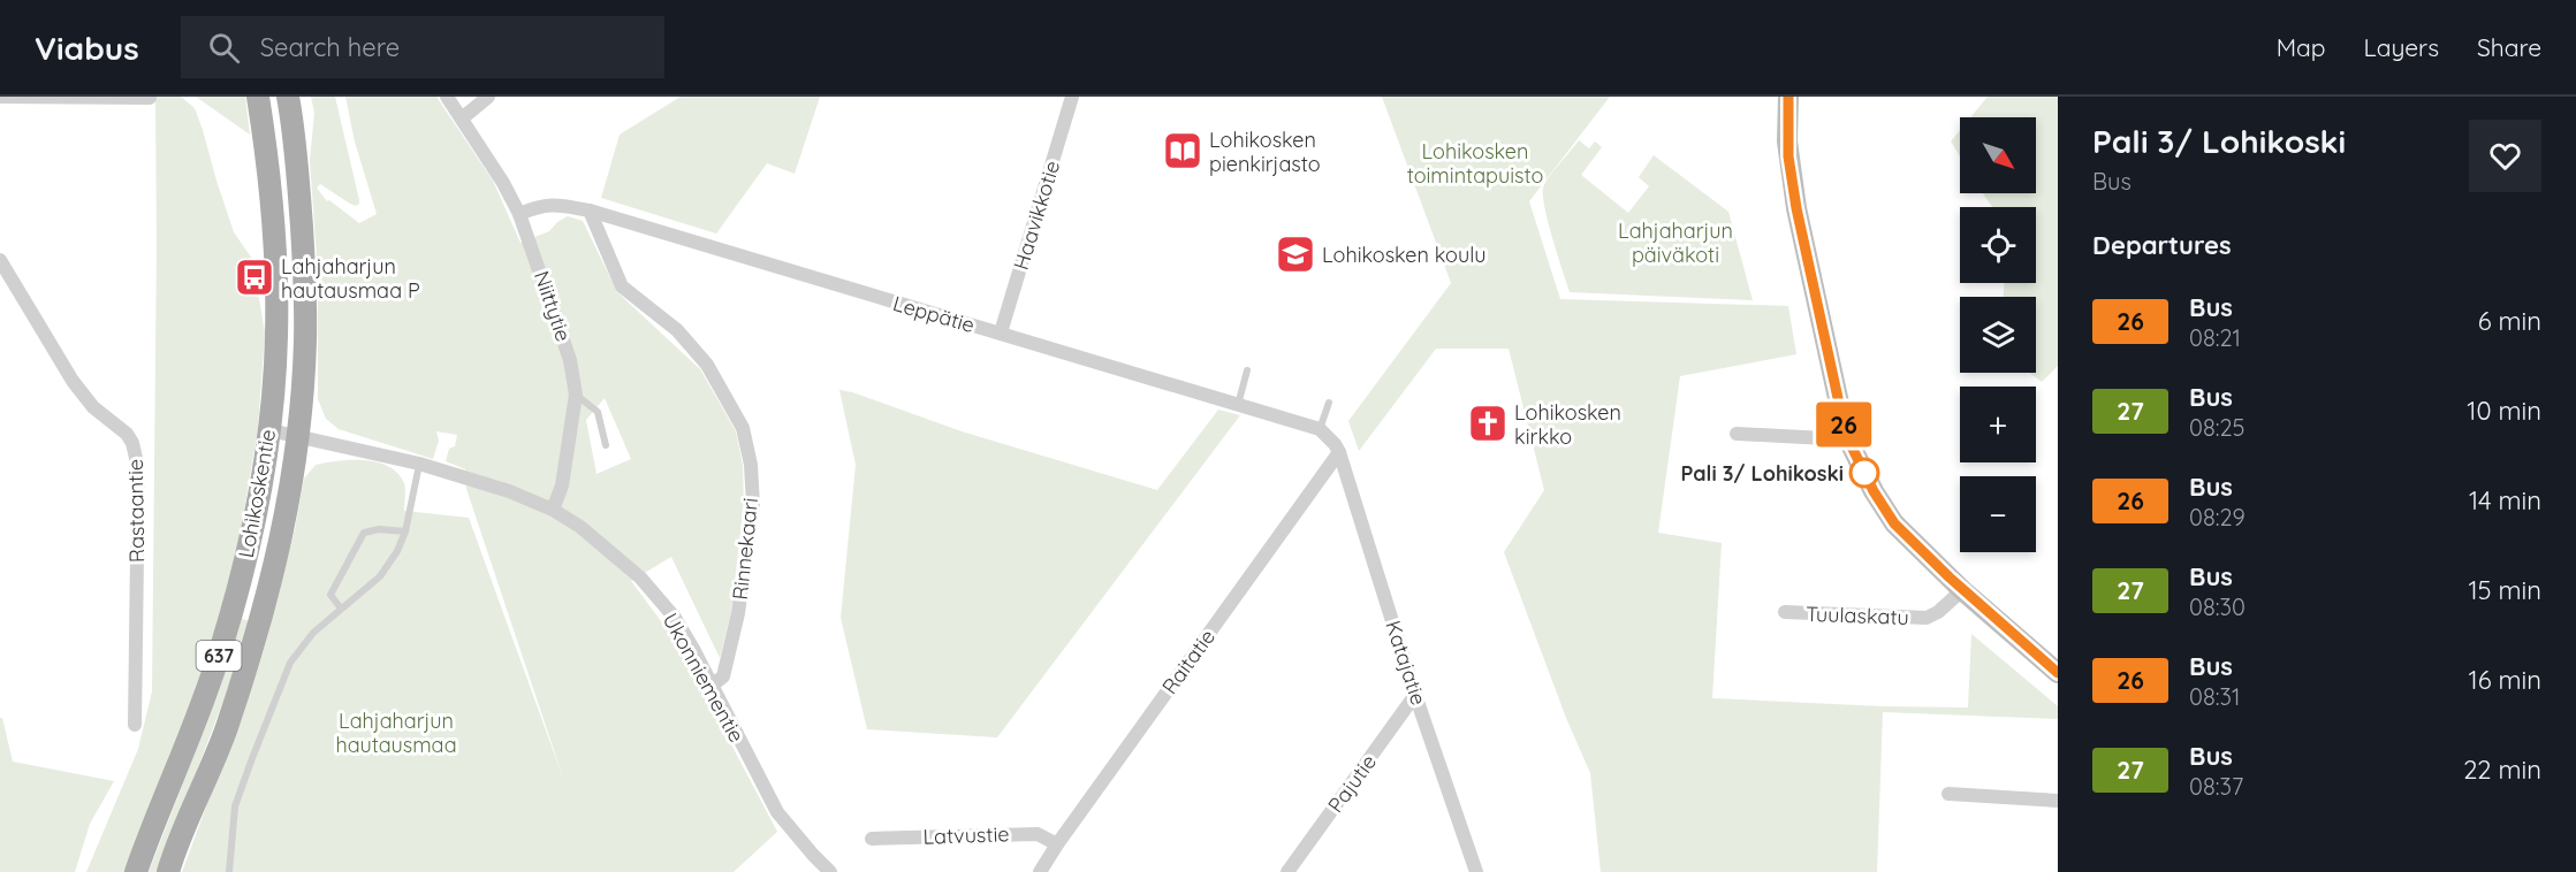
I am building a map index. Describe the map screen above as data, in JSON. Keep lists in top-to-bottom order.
{
  "streets": {
    "main road": ["Lohikoskentie", "637"],
    "street": [
      "Haavikkotie",
      "Niittytie",
      "Leppätie",
      "Rastaantie",
      "Rinnekaari",
      "Tuulaskatu",
      "Raitatie",
      "Katajatie",
      "Ukonniementie",
      "Pajutie",
      "Latvustie"
    ]
  },
  "crossings": [
    ["Haavikkotie", "Leppätie"],
    ["Niittytie", "Leppätie"],
    ["Niittytie", "Ukonniementie"],
    ["Leppätie", "Rinnekaari"],
    ["Lohikoskentie", "Ukonniementie"],
    ["Rinnekaari", "Ukonniementie"],
    ["Raitatie", "Katajatie"],
    ["Raitatie", "Latvustie"],
    ["Katajatie", "Pajutie"]
  ],
  "parks": ["Lohikosken toimintapuisto", "Lahjaharjun päiväkoti", "Lahjaharjun hautausmaa"],
  "places": {
    "library": ["Lohikosken pienkirjasto"],
    "school or university": ["Lohikosken koulu"],
    "bus stop": ["Lahjaharjun hautausmaa P"],
    "church": ["Lohikosken kirkko"],
    "other": ["Pali 3/ Lohikoski"]
  },
  "lines": ["bus line 26"],
  "north": "bottom right",
  "page": {
    "header": "Viabus",
    "search": "Search here",
    "nav": ["Map", "Layers", "Share"],
    "on_map": "26",
    "heading": [
      ["Pali 3/ Lohikoski", "Bus"],
      "Departures"
    ],
    "map_buttons": ["+", "−"],
    "list": [
      {
        "mark": "26",
        "name": "Bus",
        "note": "08:21",
        "value": "6 min"
      },
      {
        "mark": "27",
        "name": "Bus",
        "note": "08:25",
        "value": "10 min"
      },
      {
        "mark": "26",
        "name": "Bus",
        "note": "08:29",
        "value": "14 min"
      },
      {
        "mark": "27",
        "name": "Bus",
        "note": "08:30",
        "value": "15 min"
      },
      {
        "mark": "26",
        "name": "Bus",
        "note": "08:31",
        "value": "16 min"
      },
      {
        "mark": "27",
        "name": "Bus",
        "note": "08:37",
        "value": "22 min"
      }
    ]
  }
}
